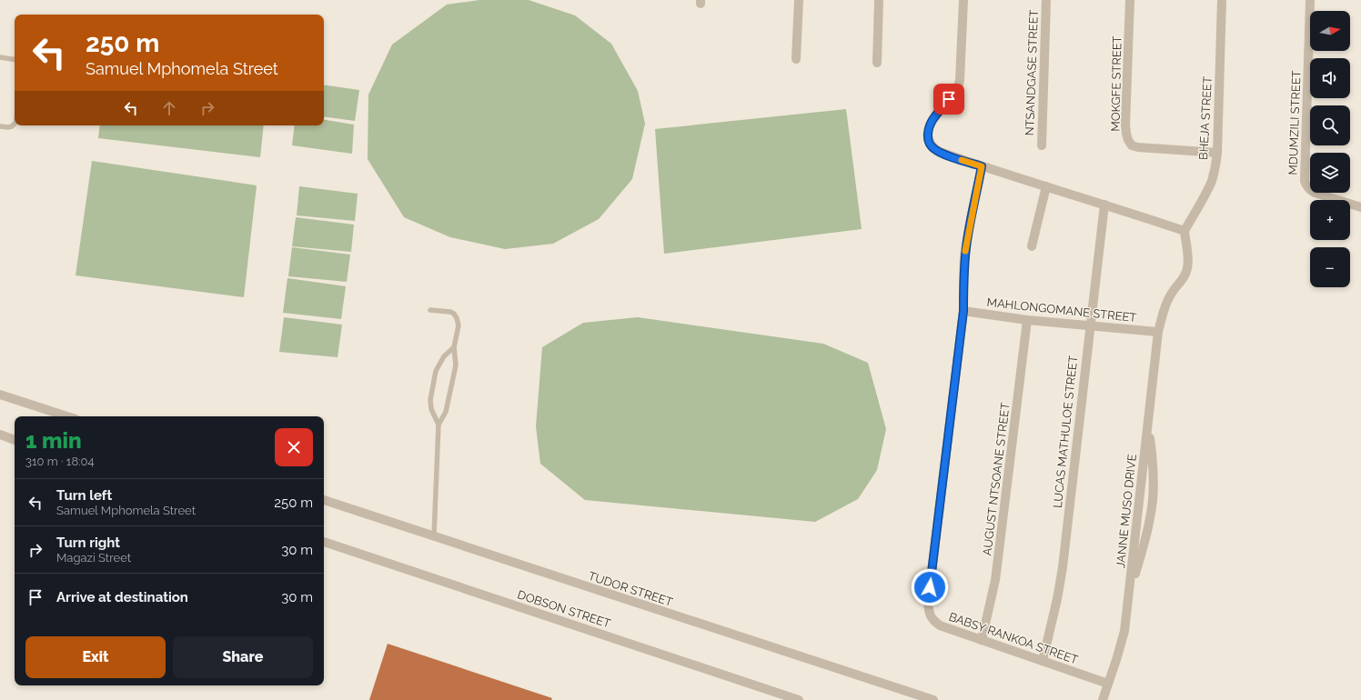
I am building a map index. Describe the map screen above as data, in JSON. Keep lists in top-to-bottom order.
{
  "streets": {
    "street": [
      "NTSANDGASE STREET",
      "MOKGFE STREET",
      "BHEJA STREET",
      "MDUMZILI STREET",
      "MAHLONGOMANE STREET",
      "LUCAS MATHULOE STREET",
      "AUGUST NTSOANE STREET",
      "JANNE MUSO DRIVE",
      "TUDOR STREET",
      "DOBSON STREET",
      "BABSY RANKOA STREET"
    ]
  },
  "crossings": [
    ["MOKGFE STREET", "BHEJA STREET"],
    ["BHEJA STREET", "JANNE MUSO DRIVE"],
    ["MAHLONGOMANE STREET", "LUCAS MATHULOE STREET"],
    ["MAHLONGOMANE STREET", "AUGUST NTSOANE STREET"],
    ["MAHLONGOMANE STREET", "JANNE MUSO DRIVE"],
    ["MAHLONGOMANE STREET", "BABSY RANKOA STREET"],
    ["LUCAS MATHULOE STREET", "BABSY RANKOA STREET"],
    ["AUGUST NTSOANE STREET", "BABSY RANKOA STREET"],
    ["JANNE MUSO DRIVE", "BABSY RANKOA STREET"]
  ],
  "north": "right",
  "page": {
    "map_buttons": ["+", "−"],
    "turn": ["250 m", "Samuel Mphomela Street"],
    "heading": ["1 min", "310 m · 18:04"],
    "list": [
      {
        "name": "Turn left",
        "note": "Samuel Mphomela Street",
        "value": "250 m"
      },
      {
        "name": "Turn right",
        "note": "Magazi Street",
        "value": "30 m"
      },
      {
        "name": "Arrive at destination",
        "value": "30 m"
      }
    ],
    "buttons": ["Exit", "Share"]
  }
}
